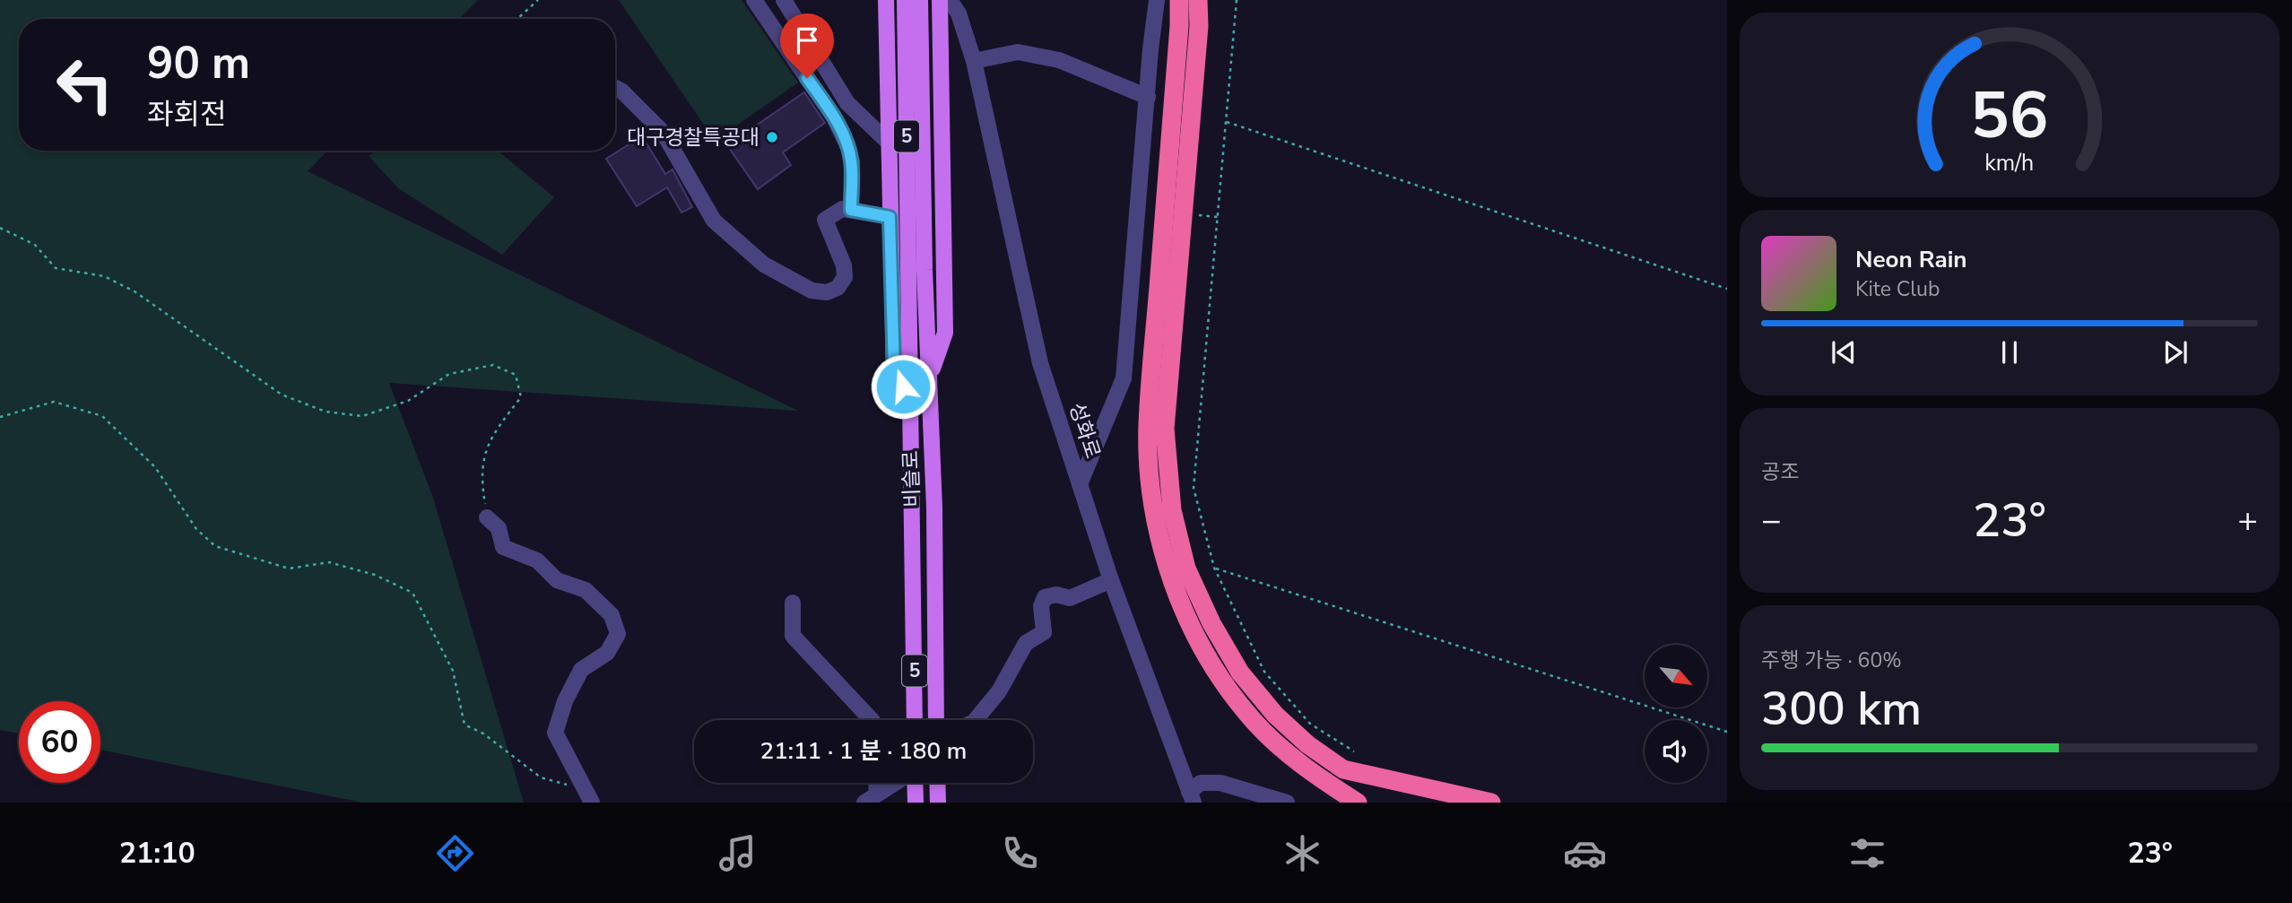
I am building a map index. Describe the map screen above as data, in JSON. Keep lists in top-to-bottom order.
{
  "streets": {
    "main road": ["5", "비슬로"],
    "street": ["성화로"]
  },
  "places": ["대구경찰특공대"],
  "north": "bottom right",
  "page": {
    "turn": ["90 m", "좌회전"],
    "song": ["Neon Rain", "Kite Club"],
    "tile": [
      "공조",
      ["주행 가능 · 60%", "300 km"]
    ],
    "heat": ["−", "23°", "+"],
    "limit": "60",
    "trip": "21:11 · 1 분 · 180 m",
    "tabs": ["21:10", "23°"],
    "gauge": ["56", "km/h"]
  }
}
